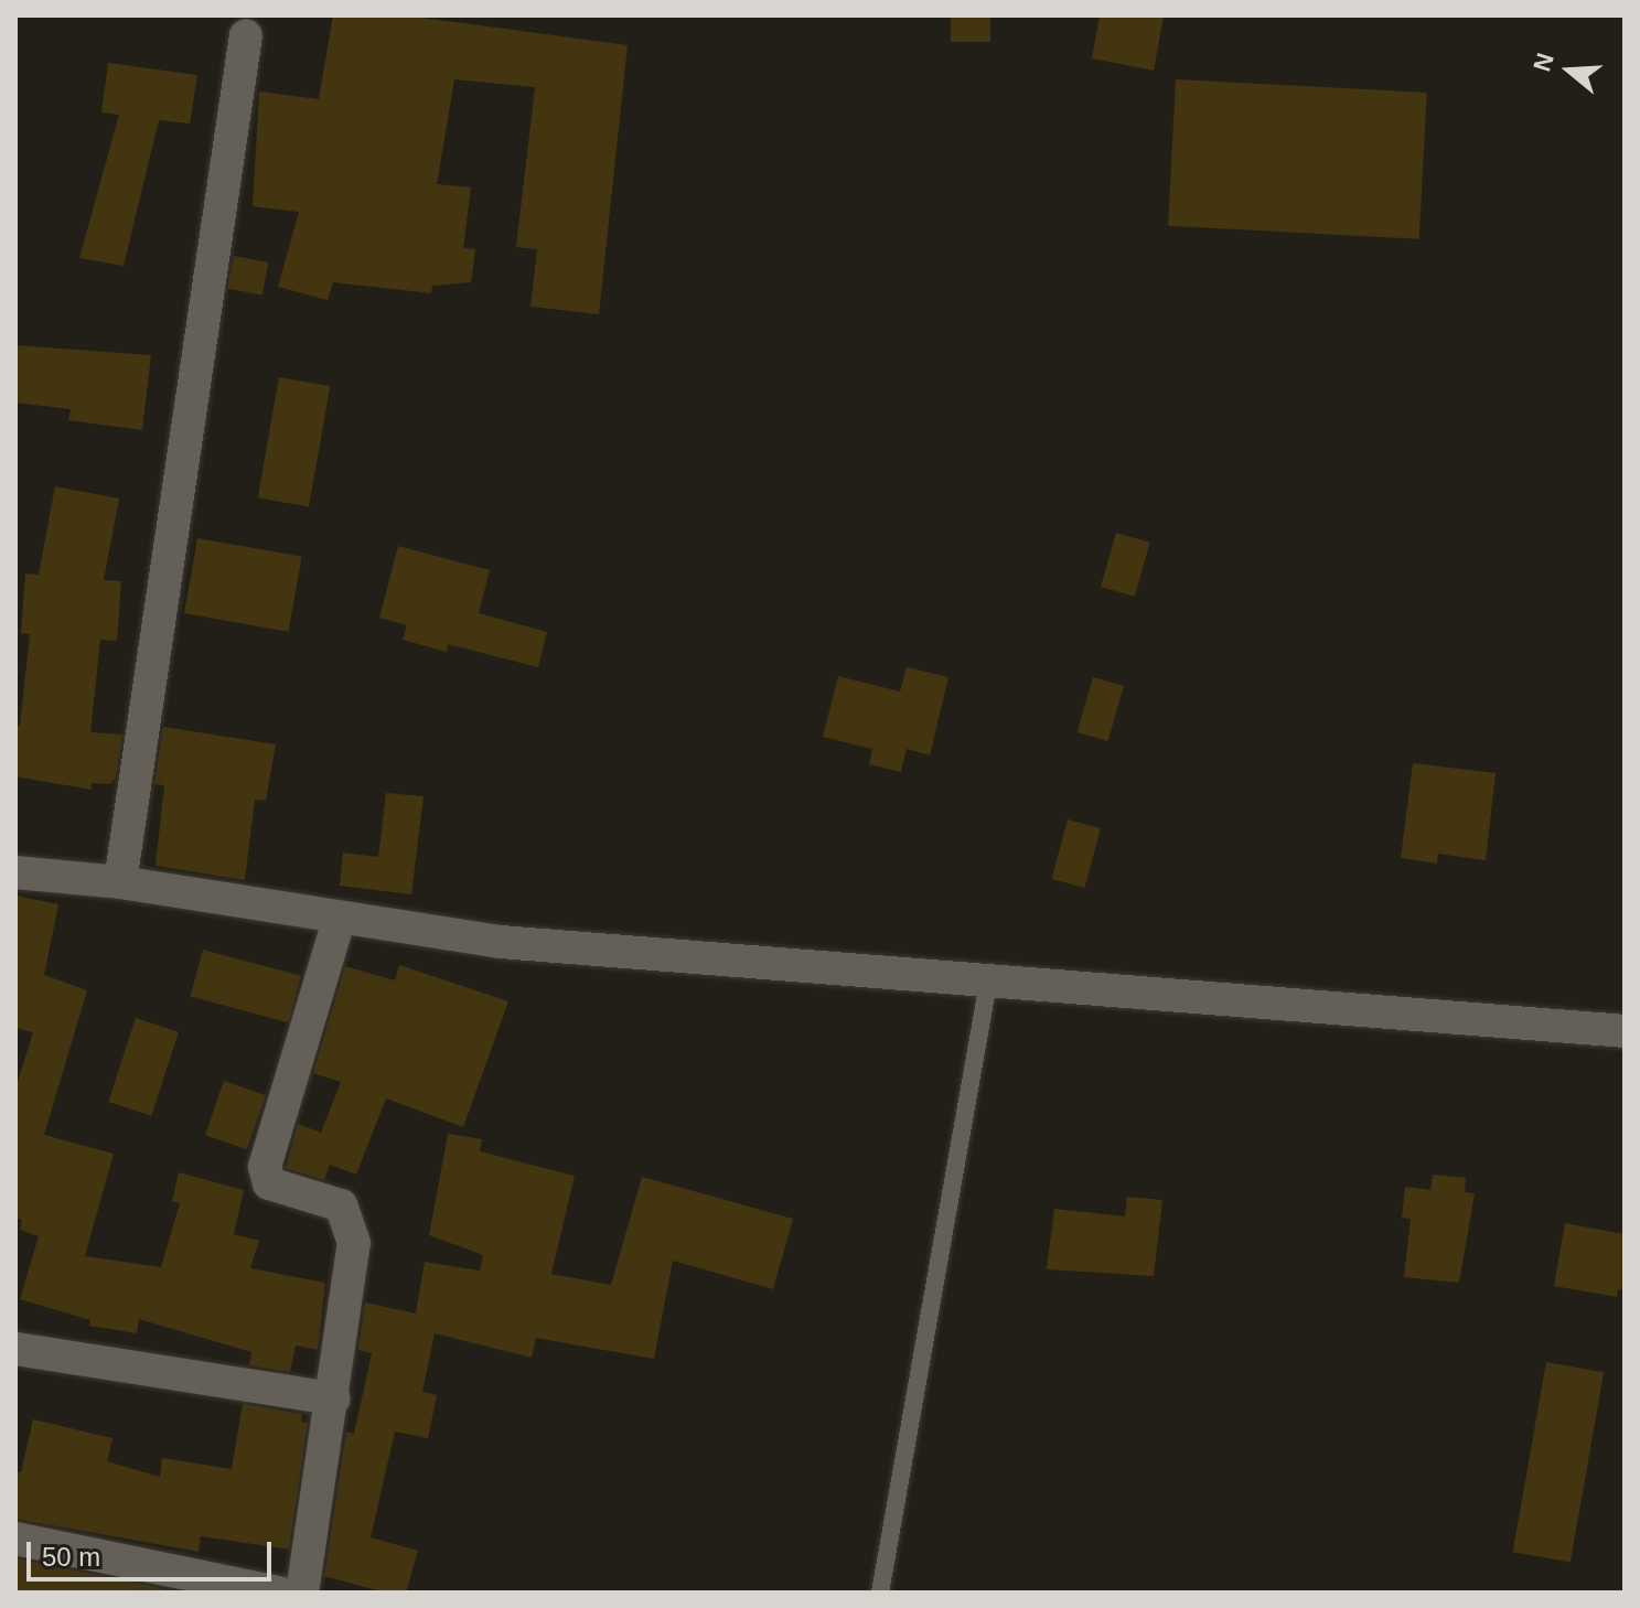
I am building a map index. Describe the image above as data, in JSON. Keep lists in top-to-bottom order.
{
  "scale_bar": "50 m",
  "north": "left"
}
